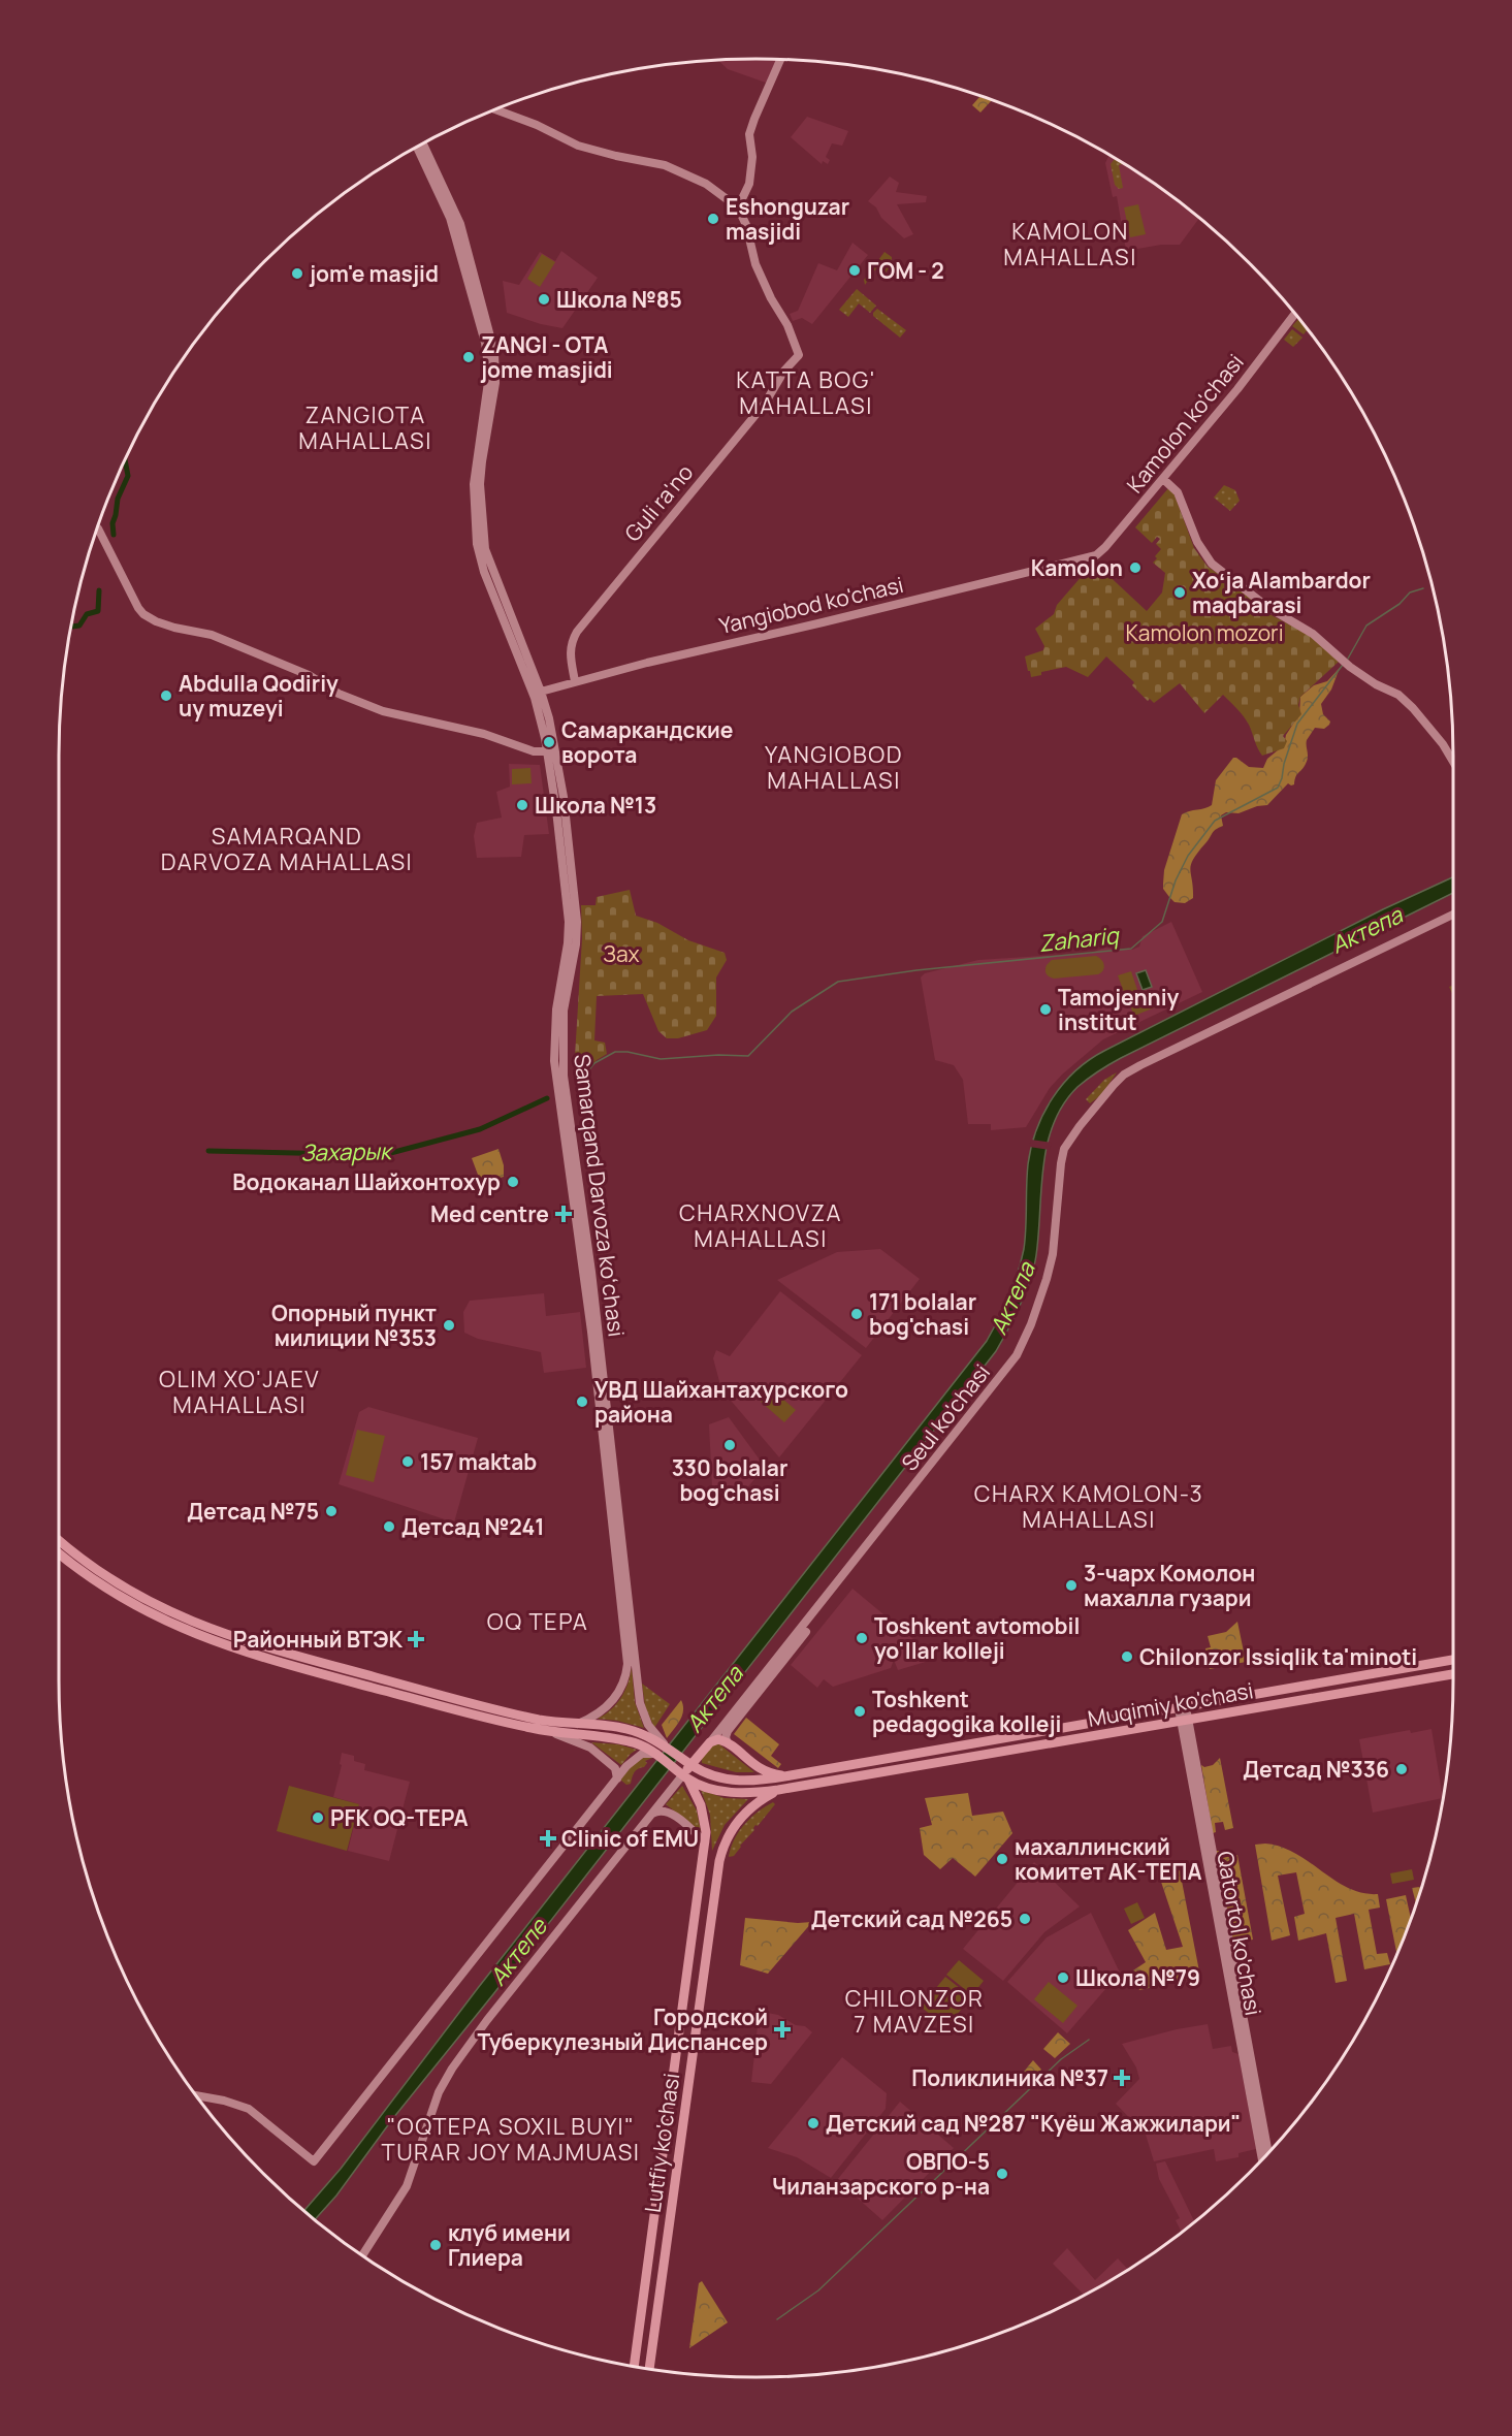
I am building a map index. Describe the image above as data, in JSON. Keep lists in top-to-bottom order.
{
  "streets": {
    "main road": [
      "Kamolon ko'chasi",
      "Guli ra'no",
      "Yangiobod ko'chasi",
      "Samarqand Darvoza koʻchasi",
      "Seul ko'chasi",
      "Muqimiy ko'chasi",
      "Qatortol ko'chasi",
      "Lutfiy ko'chasi"
    ]
  },
  "crossings": [
    ["Kamolon ko'chasi", "Yangiobod ko'chasi"],
    ["Guli ra'no", "Yangiobod ko'chasi"],
    ["Yangiobod ko'chasi", "Samarqand Darvoza koʻchasi"],
    ["Samarqand Darvoza koʻchasi", "Muqimiy ko'chasi"],
    ["Seul ko'chasi", "Muqimiy ko'chasi"],
    ["Seul ko'chasi", "Lutfiy ko'chasi"],
    ["Muqimiy ko'chasi", "Qatortol ko'chasi"],
    ["Muqimiy ko'chasi", "Lutfiy ko'chasi"]
  ],
  "districts": [
    "KAMOLON MAHALLASI",
    "KATTA BOG' MAHALLASI",
    "ZANGIOTA MAHALLASI",
    "YANGIOBOD MAHALLASI",
    "SAMARQAND DARVOZA MAHALLASI",
    "CHARXNOVZA MAHALLASI",
    "OLIM XO'JAEV MAHALLASI",
    "CHARX KAMOLON-3 MAHALLASI",
    "OQ TEPA",
    "CHILONZOR 7 MAVZESI",
    "\"OQTEPA SOXIL BUYI\" TURAR JOY MAJMUASI"
  ],
  "water": [
    "Актепа",
    "Zahariq",
    "Захарык",
    "Актепе"
  ],
  "parks": ["Kamolon mozori", "Зах"],
  "places": {
    "other": [
      "Eshonguzar masjidi",
      "ГОМ - 2",
      "jom'e masjid",
      "Школа №85",
      "ZANGI - OTA jome masjidi",
      "Kamolon",
      "Xoʻja Alambardor maqbarasi",
      "Abdulla Qodiriy uy muzeyi",
      "Самаркандские ворота",
      "Школа №13",
      "Tamojenniy institut",
      "Водоканал Шайхонтохур",
      "171 bolalar bog'chasi",
      "Опорный пункт милиции №353",
      "УВД Шайхантахурского района",
      "330 bolalar bog'chasi",
      "157 maktab",
      "Детсад №75",
      "Детсад №241",
      "3-чарх Комолон махалла гузари",
      "Toshkent avtomobil yo'llar kolleji",
      "Chilonzor Issiqlik ta'minoti",
      "Toshkent pedagogika kolleji",
      "Детсад №336",
      "PFK OQ-TEPA",
      "махаллинский комитет АК-ТЕПА",
      "Детский сад №265",
      "Школа №79",
      "Детский сад №287 \"Куёш Жажжилари\"",
      "ОВПО-5 Чиланзарского р-на",
      "клуб имени Глиера"
    ],
    "health": [
      "Med centre",
      "Районный ВТЭК",
      "Clinic of EMU",
      "Городской Туберкулезный Диспансер",
      "Поликлиника №37"
    ]
  }
}
